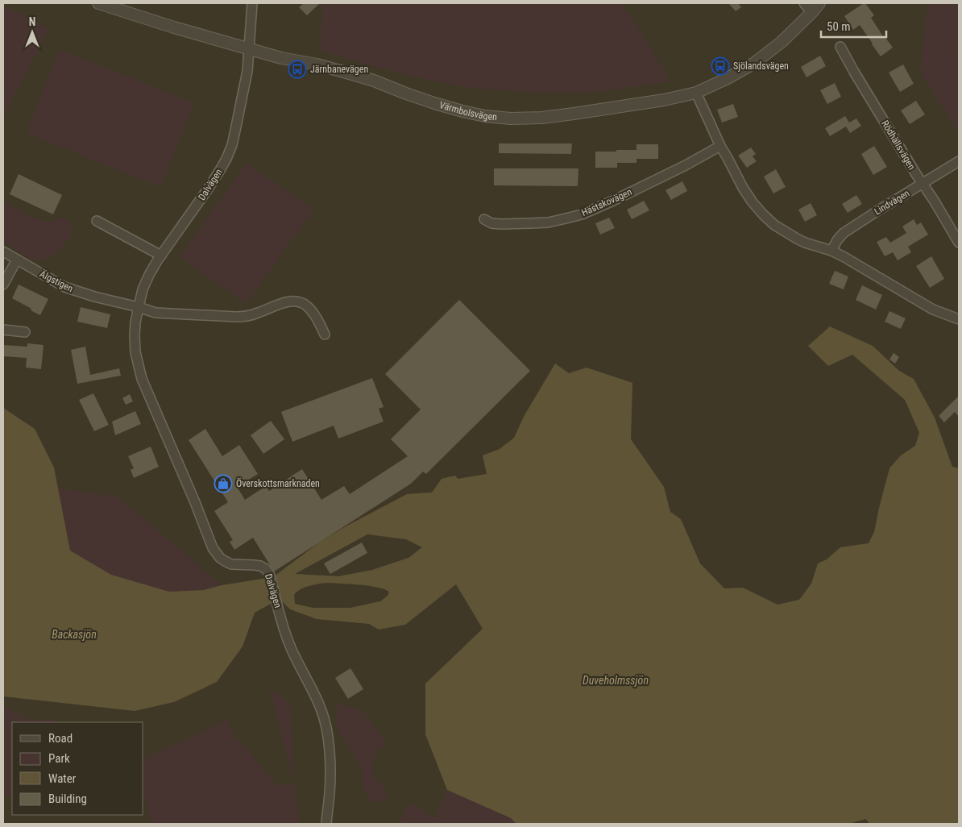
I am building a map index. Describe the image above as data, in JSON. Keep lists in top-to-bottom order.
{
  "streets": {
    "street": [
      "Värmbolsvägen",
      "Rödhällsvägen",
      "Dalvägen",
      "Hästskovägen",
      "Lindvägen",
      "Älgstigen"
    ]
  },
  "crossings": [
    ["Värmbolsvägen", "Dalvägen"],
    ["Rödhällsvägen", "Lindvägen"],
    ["Dalvägen", "Älgstigen"]
  ],
  "water": ["Backasjön", "Duveholmssjön"],
  "places": {
    "bus stop": ["Sjölandsvägen", "Järnbanevägen"],
    "shop": ["Överskottsmarknaden"]
  },
  "legend": [
    "Road",
    "Park",
    "Water",
    "Building"
  ],
  "scale_bar": "50 m",
  "north": "top"
}
